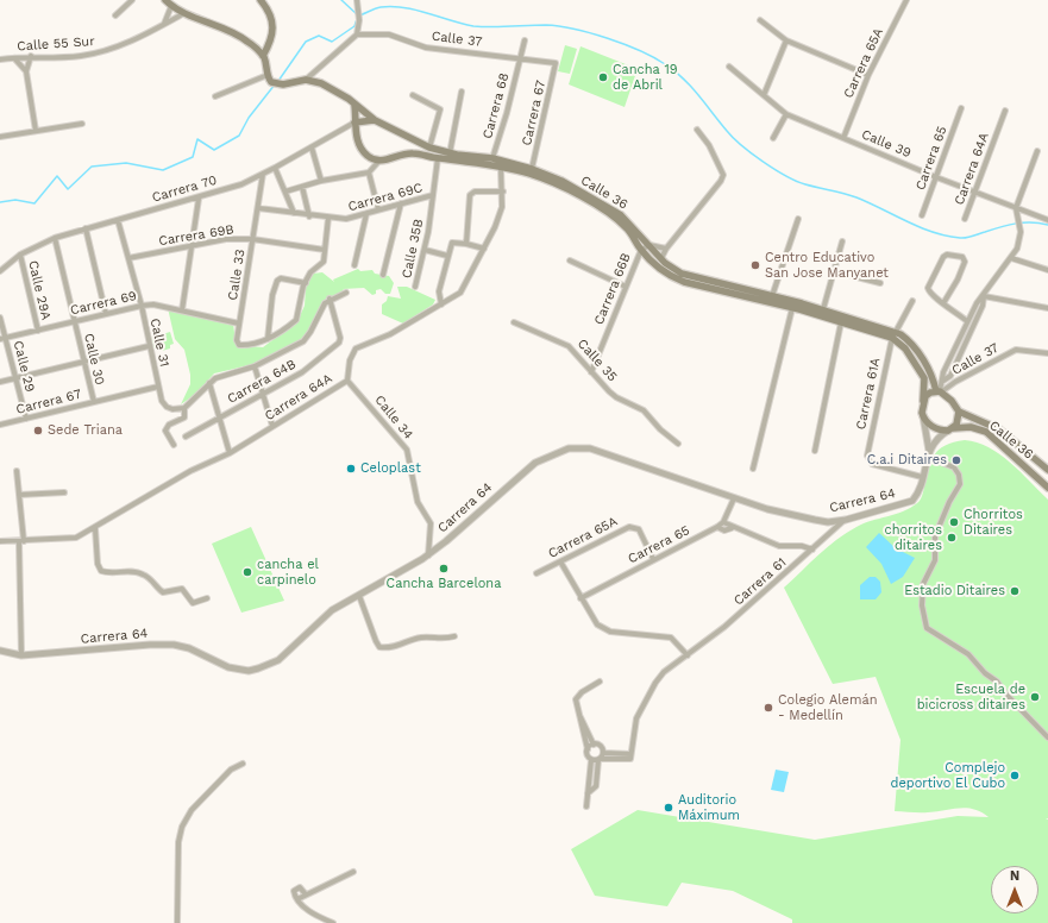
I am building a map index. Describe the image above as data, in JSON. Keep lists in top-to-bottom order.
{
  "streets": {
    "main road": ["Calle 36"],
    "street": [
      "Calle 37",
      "Calle 55 Sur",
      "Carrera 65A",
      "Carrera 68",
      "Carrera 67",
      "Calle 39",
      "Carrera 65",
      "Carrera 64A",
      "Carrera 70",
      "Carrera 69C",
      "Carrera 69B",
      "Calle 35B",
      "Calle 33",
      "Carrera 66B",
      "Calle 29A",
      "Carrera 69",
      "Calle 31",
      "Calle 30",
      "Calle 35",
      "Calle 29",
      "Carrera 64B",
      "Carrera 61A",
      "Calle 34",
      "Carrera 64",
      "Carrera 61"
    ]
  },
  "crossings": [
    ["Calle 37", "Carrera 68"],
    ["Calle 37", "Carrera 67"],
    ["Calle 37", "Calle 36"],
    ["Calle 37", "Carrera 64"],
    ["Carrera 65A", "Calle 39"],
    ["Carrera 65A", "Carrera 65"],
    ["Carrera 68", "Calle 36"],
    ["Carrera 67", "Calle 36"],
    ["Carrera 67", "Calle 31"],
    ["Carrera 67", "Calle 30"],
    ["Carrera 67", "Calle 29"],
    ["Calle 39", "Carrera 65"],
    ["Calle 39", "Carrera 64A"],
    ["Carrera 65", "Carrera 64"],
    ["Carrera 64A", "Calle 36"],
    ["Carrera 64A", "Calle 34"],
    ["Carrera 70", "Calle 33"],
    ["Carrera 70", "Calle 29A"],
    ["Carrera 70", "Calle 31"],
    ["Carrera 70", "Calle 30"],
    ["Calle 36", "Calle 35B"],
    ["Calle 36", "Carrera 66B"],
    ["Calle 36", "Carrera 61A"],
    ["Calle 36", "Carrera 64"],
    ["Carrera 69C", "Calle 35B"],
    ["Carrera 69C", "Calle 33"],
    ["Carrera 69B", "Calle 33"],
    ["Carrera 69B", "Calle 31"],
    ["Calle 33", "Carrera 69"],
    ["Carrera 66B", "Calle 35"],
    ["Calle 29A", "Carrera 69"],
    ["Carrera 69", "Calle 31"],
    ["Carrera 69", "Calle 30"],
    ["Carrera 69", "Calle 29"],
    ["Carrera 61A", "Carrera 64"],
    ["Calle 34", "Carrera 64"],
    ["Carrera 64", "Carrera 61"]
  ],
  "places": [
    "Cancha 19 de Abril",
    "Centro Educativo San Jose Manyanet",
    "Sede Triana",
    "C.a.i Ditaires",
    "Celoplast",
    "Chorritos Ditaires",
    "chorritos ditaires",
    "Cancha Barcelona",
    "cancha el carpinelo",
    "Estadio Ditaires",
    "Escuela de bicicross ditaires",
    "Colegio Alemán - Medellín",
    "Complejo deportivo El Cubo",
    "Auditorio Máximum"
  ],
  "north": "top"
}
